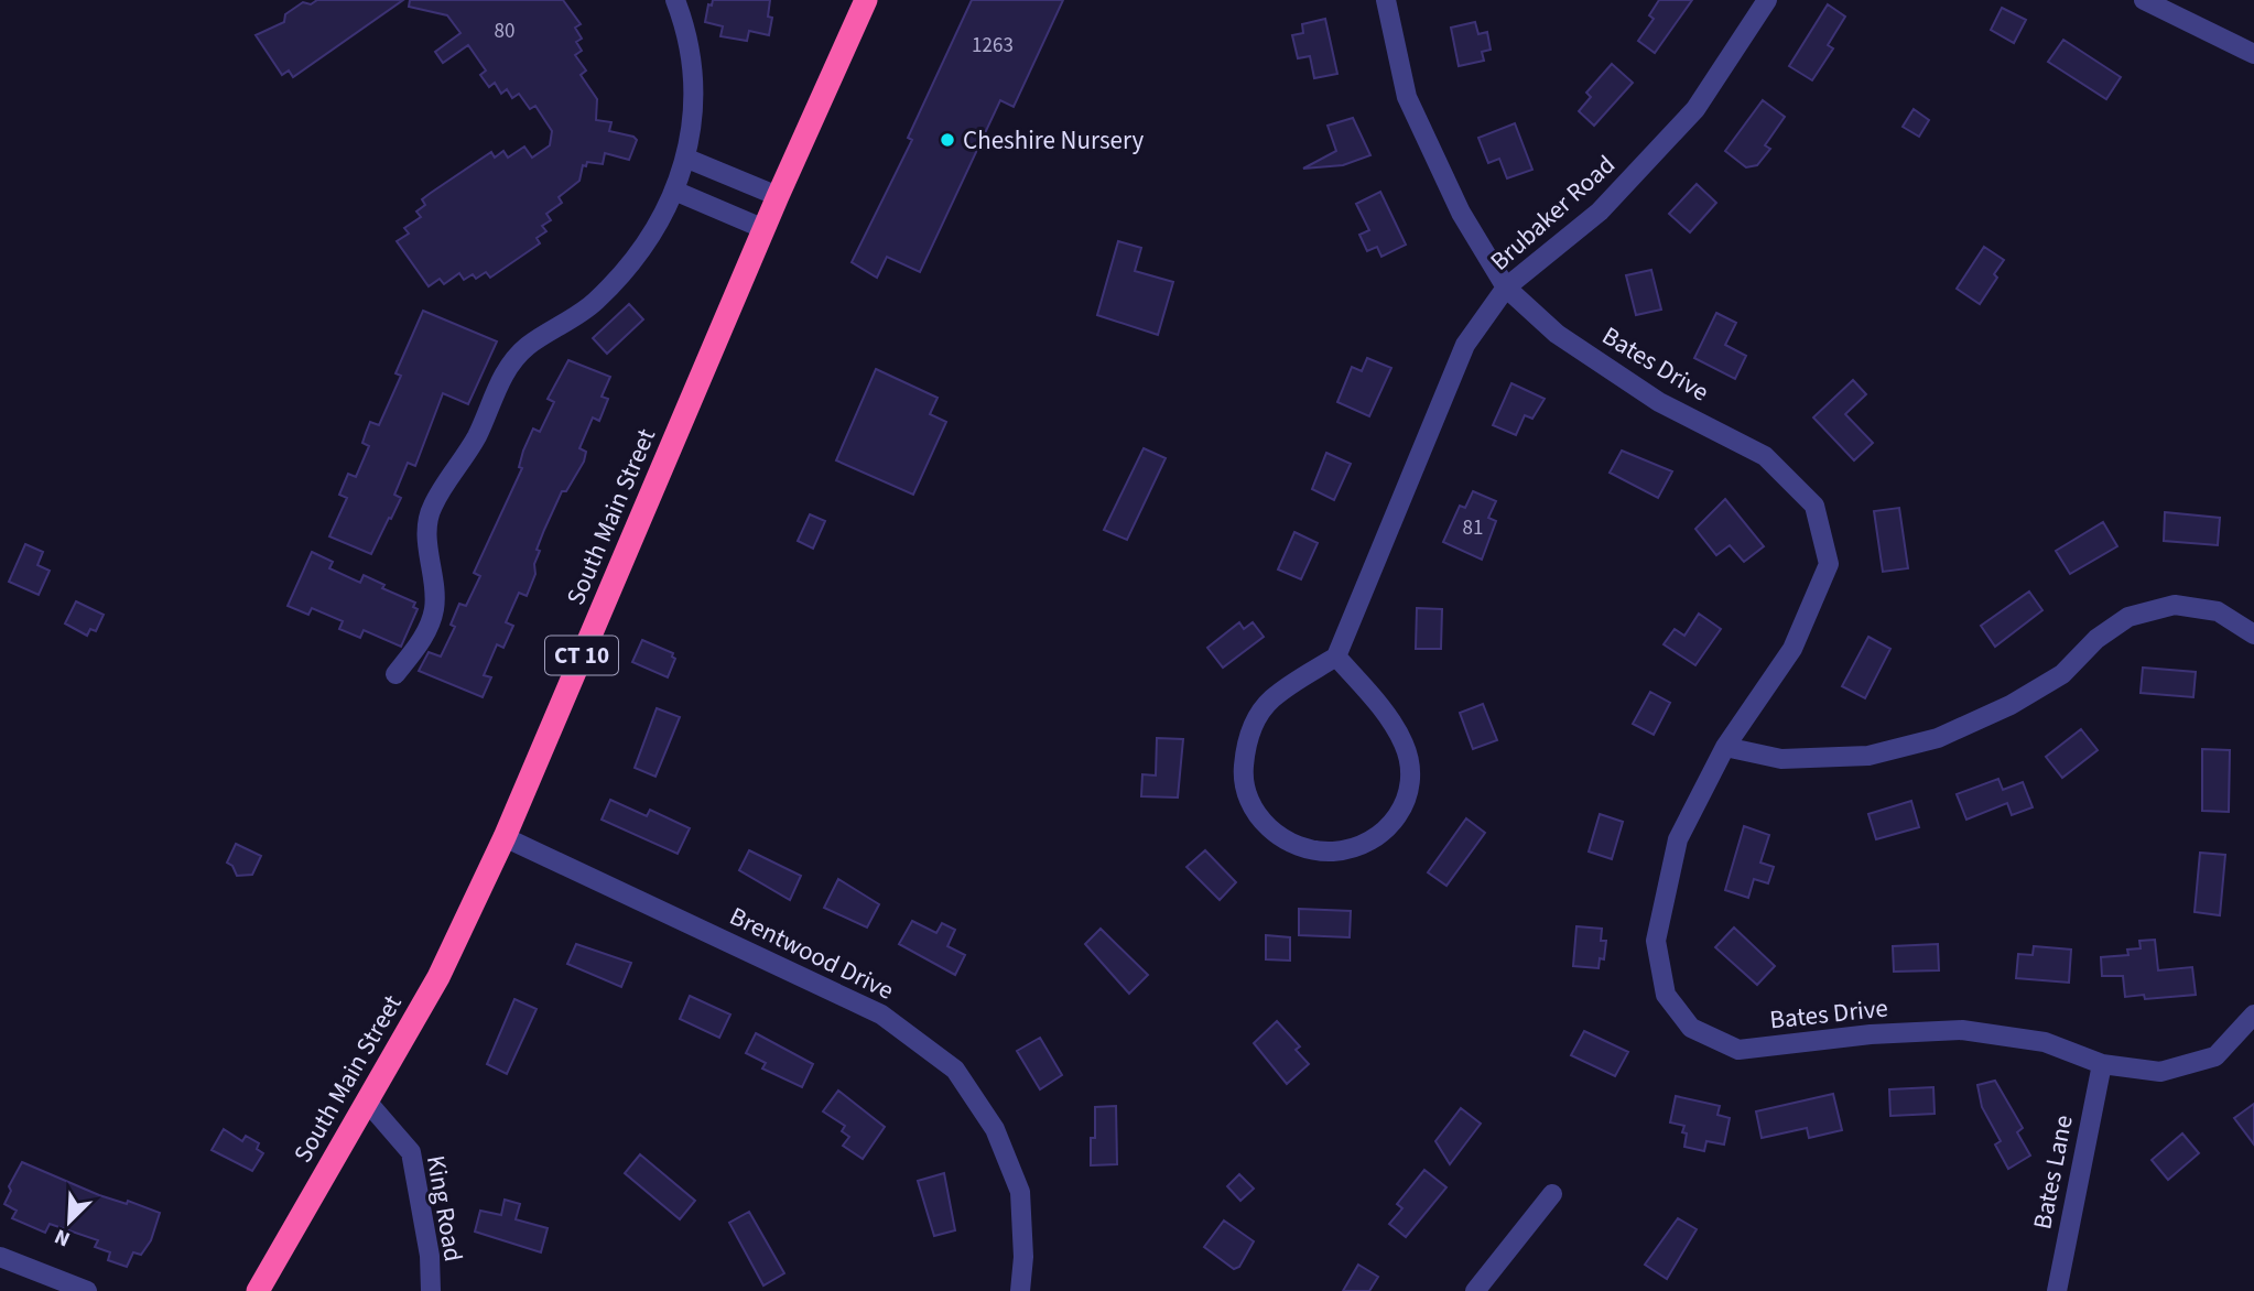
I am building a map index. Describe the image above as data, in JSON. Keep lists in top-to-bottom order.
{
  "streets": {
    "highway": ["South Main Street", "CT 10"],
    "street": [
      "Brubaker Road",
      "Bates Drive",
      "Brentwood Drive",
      "Bates Lane",
      "King Road"
    ]
  },
  "crossings": [
    ["Brubaker Road", "Bates Drive"],
    ["Bates Drive", "Bates Lane"],
    ["South Main Street", "Brentwood Drive"],
    ["South Main Street", "King Road"]
  ],
  "places": ["Cheshire Nursery"],
  "house_numbers": ["80", "1263", "81"],
  "north": "bottom left"
}
